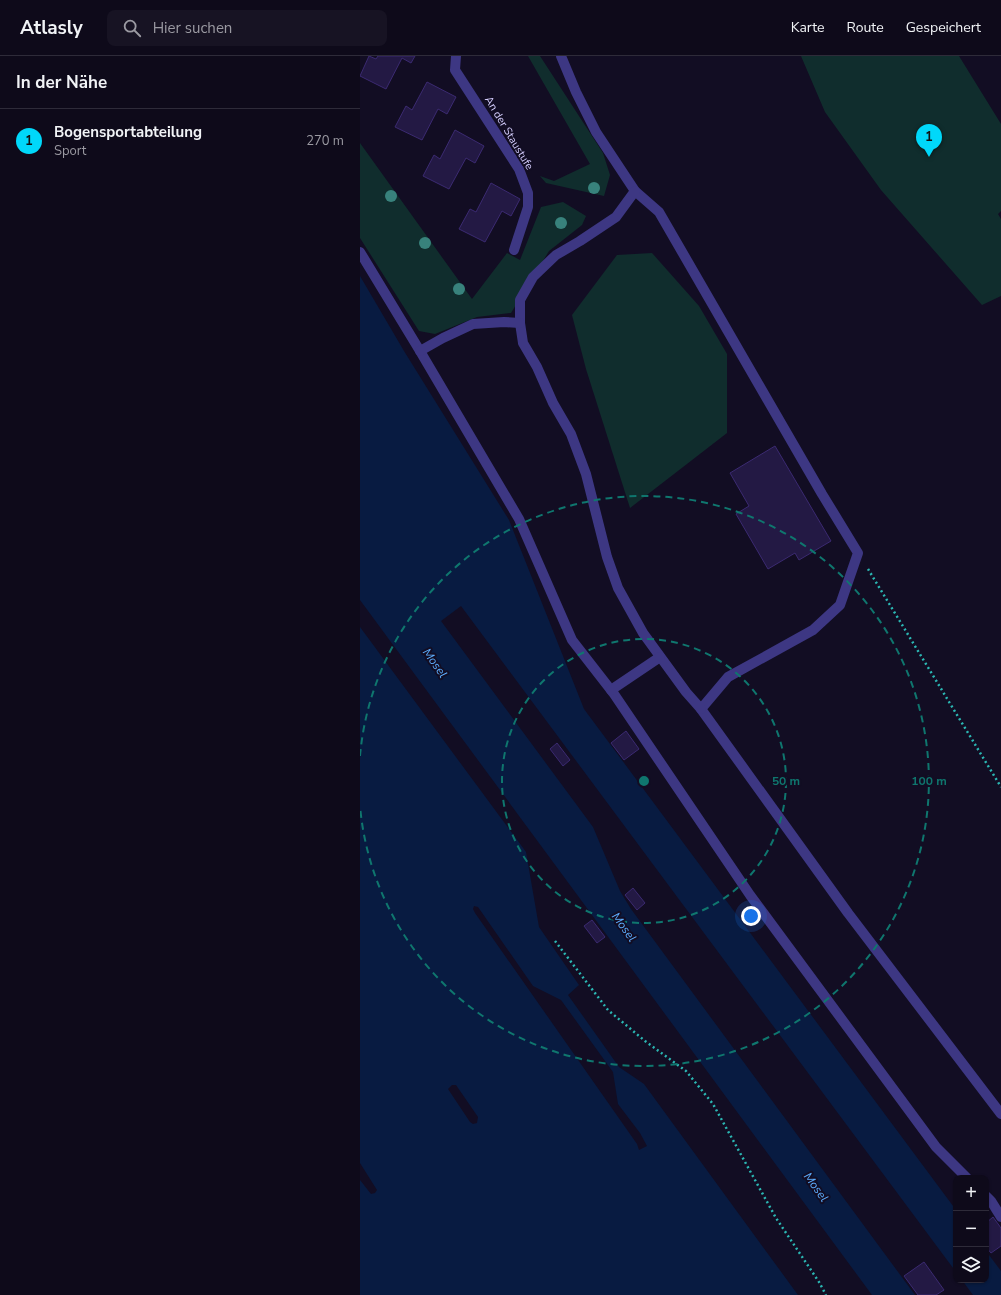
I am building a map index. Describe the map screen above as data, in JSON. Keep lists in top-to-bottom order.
{
  "streets": {
    "street": ["An der Staustufe"]
  },
  "water": ["Mosel"],
  "page": {
    "header": "Atlasly",
    "search": "Hier suchen",
    "nav": ["Karte", "Route", "Gespeichert"],
    "heading": "In der Nähe",
    "list": [
      {
        "mark": "1",
        "name": "Bogensportabteilung",
        "note": "Sport",
        "value": "270 m"
      }
    ],
    "pins": "1",
    "map_buttons": ["+", "−"]
  },
  "rings": ["50 m", "100 m"]
}
